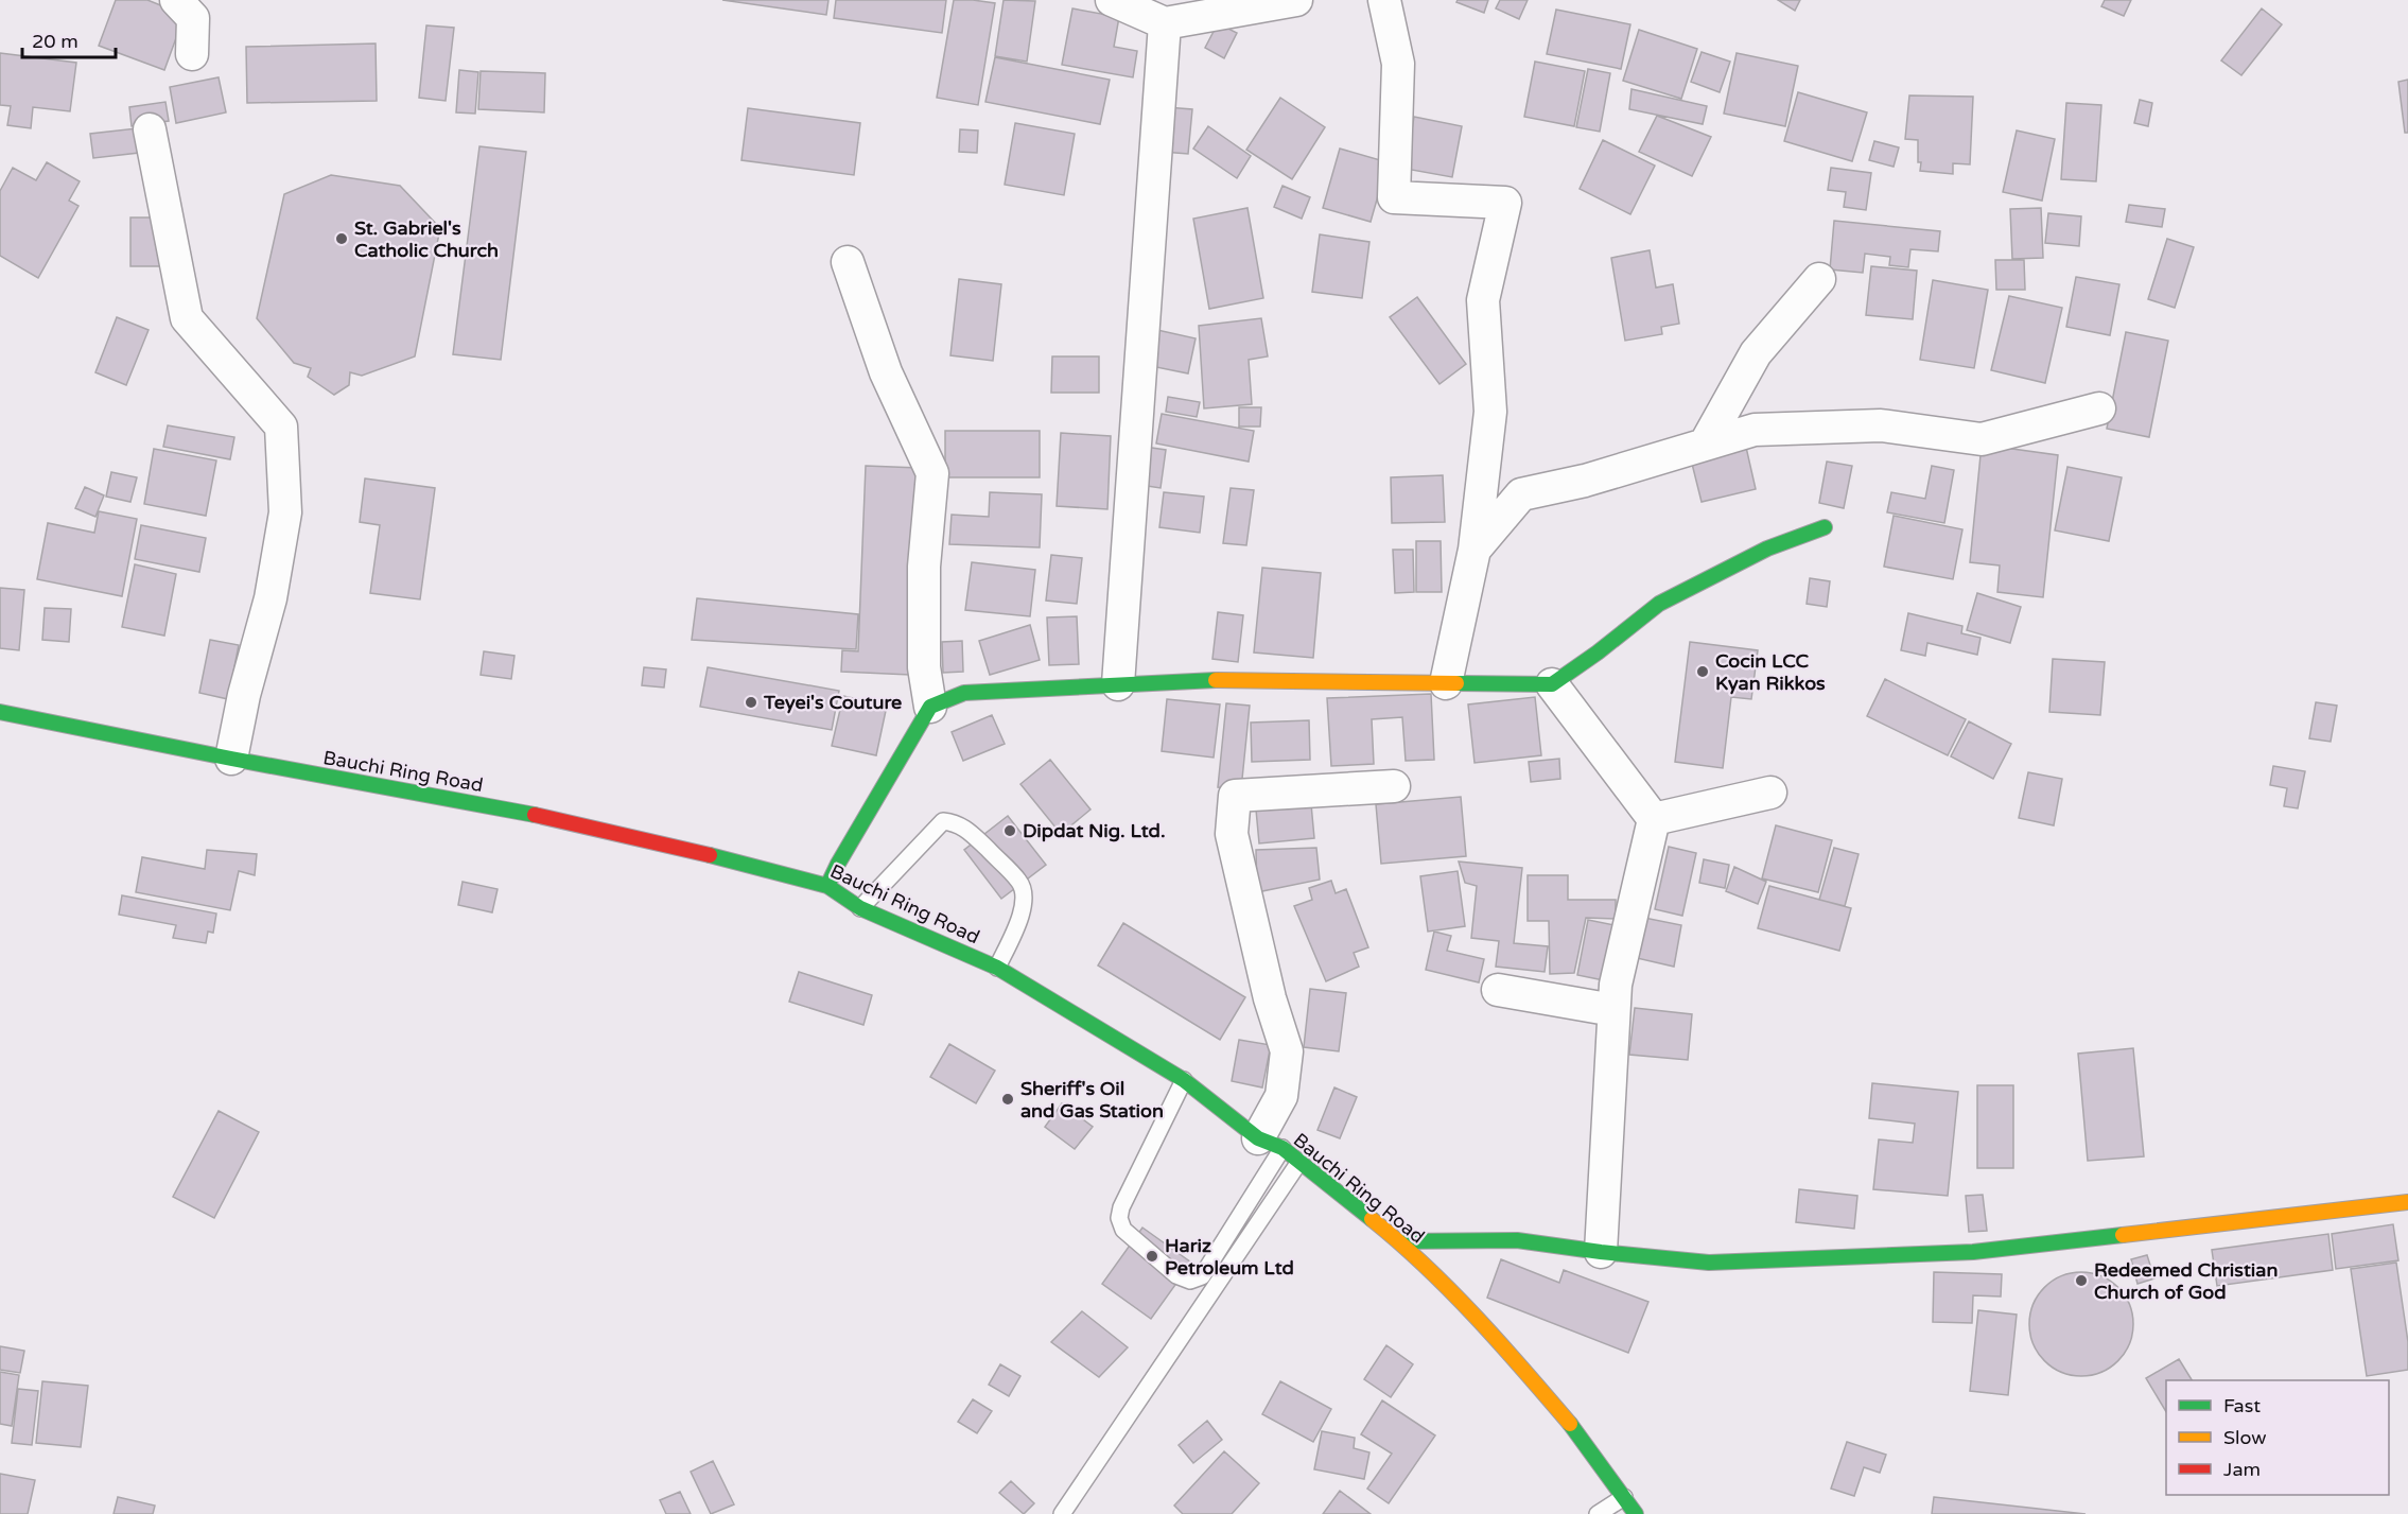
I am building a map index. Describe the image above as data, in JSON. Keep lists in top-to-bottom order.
{
  "streets": {
    "street": ["Bauchi Ring Road"]
  },
  "places": [
    "St. Gabriel's Catholic Church",
    "Cocin LCC Kyan Rikkos",
    "Teyei's Couture",
    "Dipdat Nig. Ltd.",
    "Sheriff's Oil and Gas Station",
    "Hariz Petroleum Ltd",
    "Redeemed Christian Church of God"
  ],
  "legend": ["Fast", "Slow", "Jam"],
  "scale_bar": "20 m"
}
